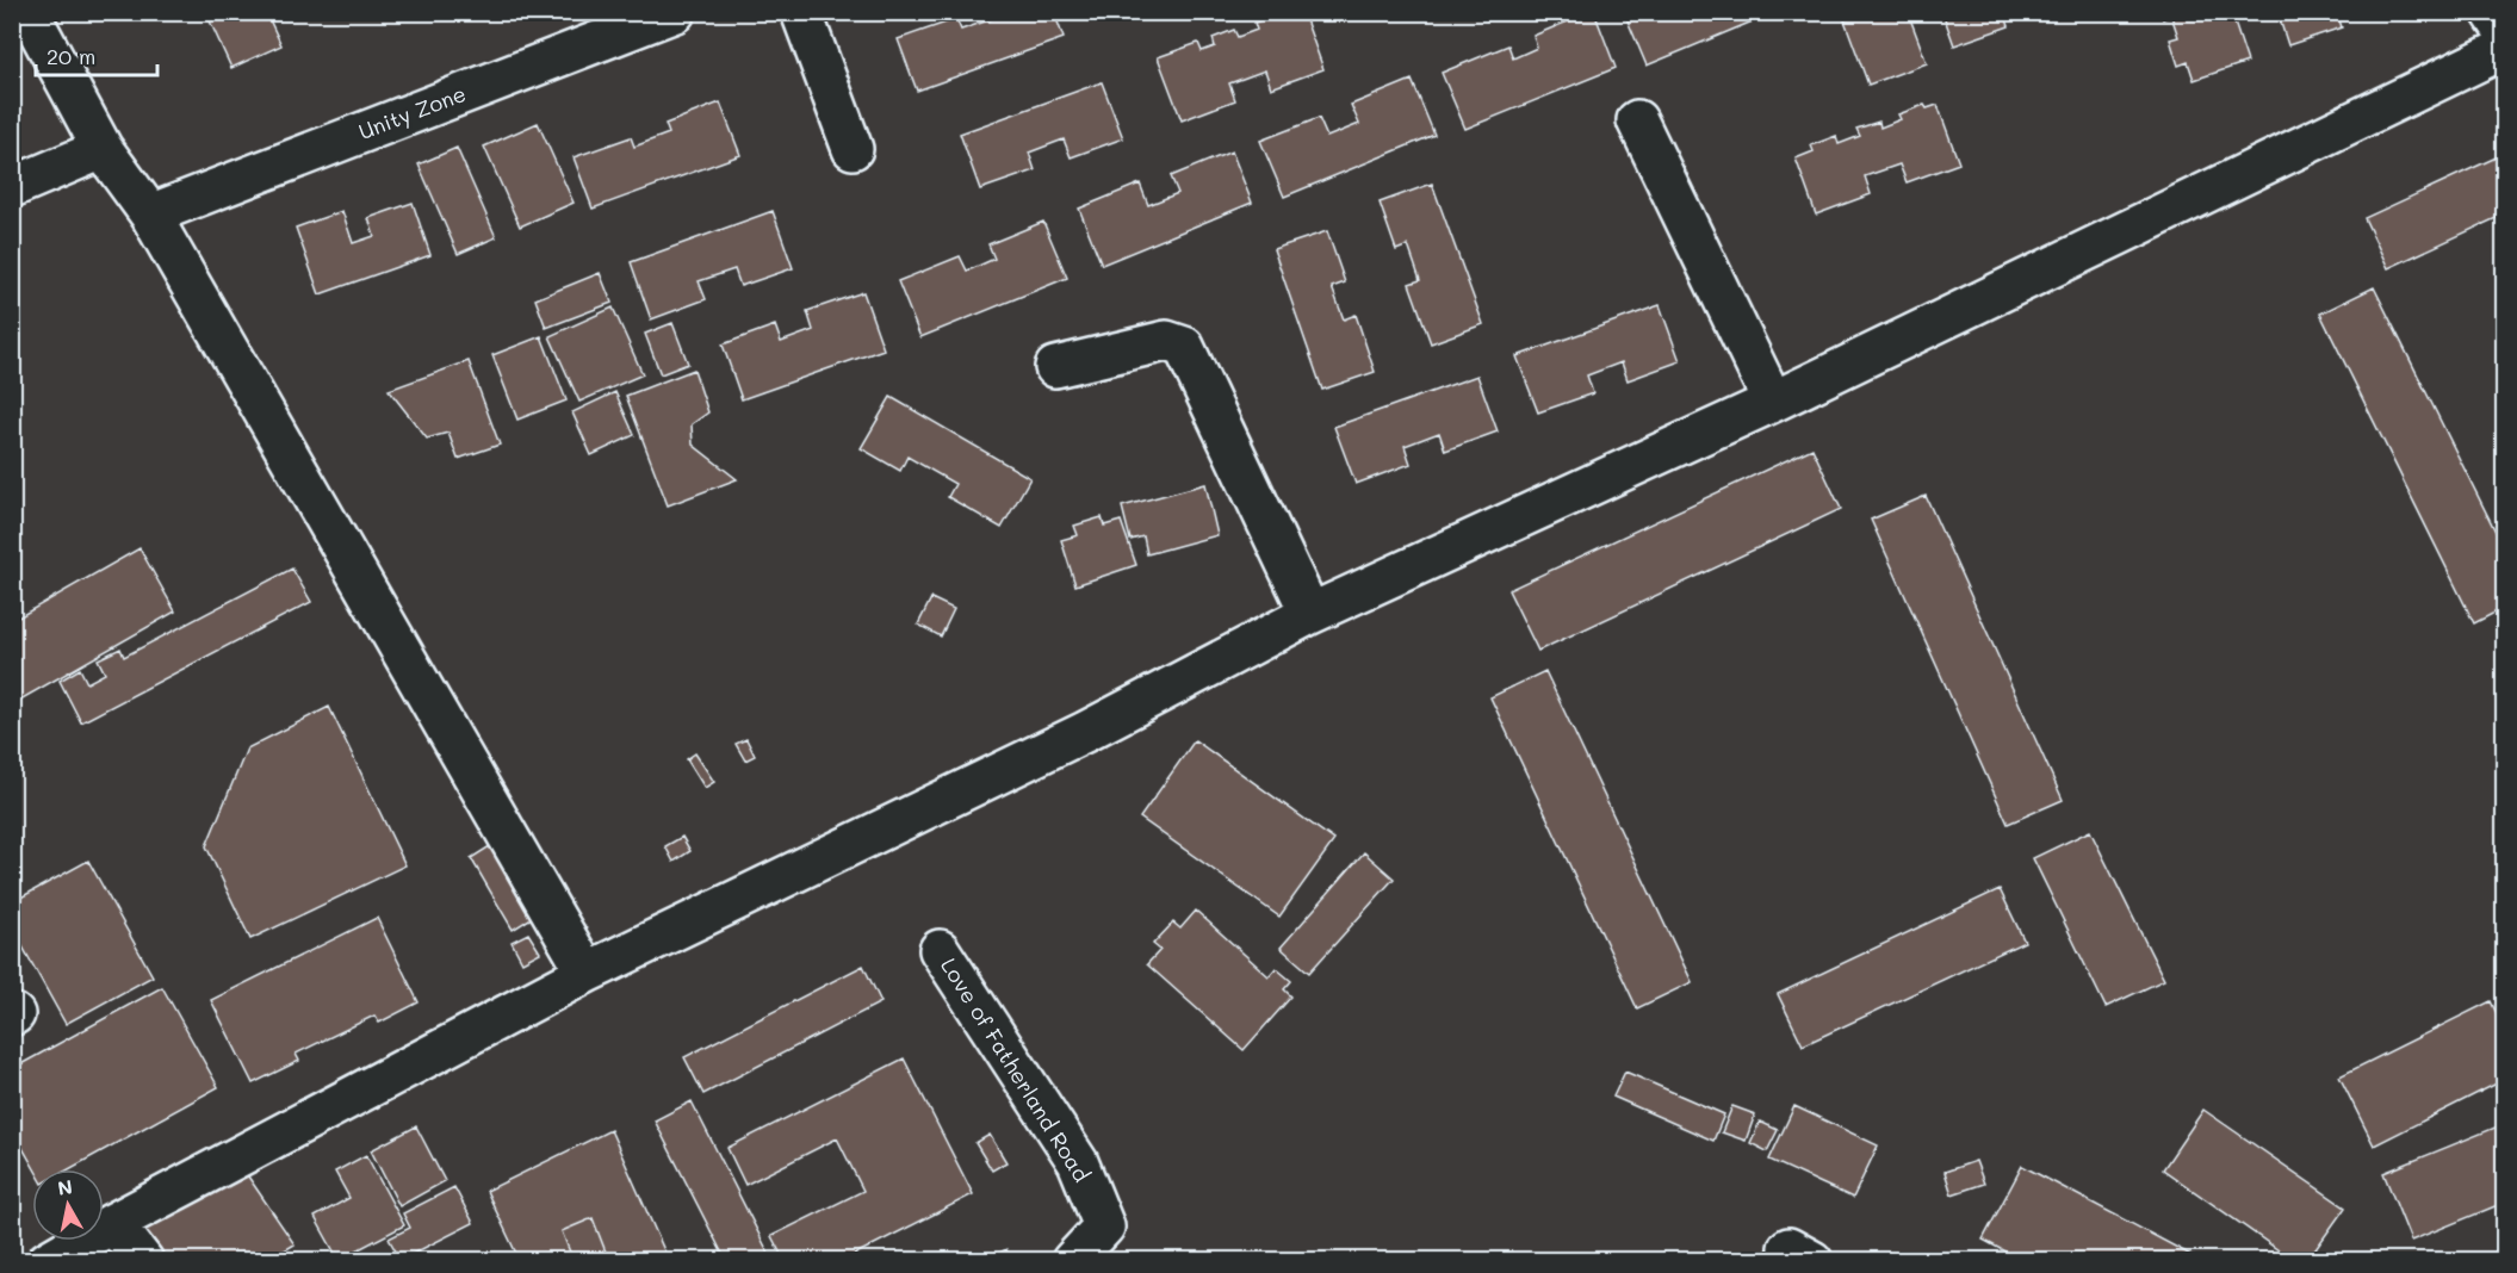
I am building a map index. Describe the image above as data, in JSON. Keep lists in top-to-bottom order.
{
  "streets": {
    "street": ["Unity Zone", "Love of Fatherland Road"]
  },
  "scale_bar": "20 m",
  "north": "top"
}
